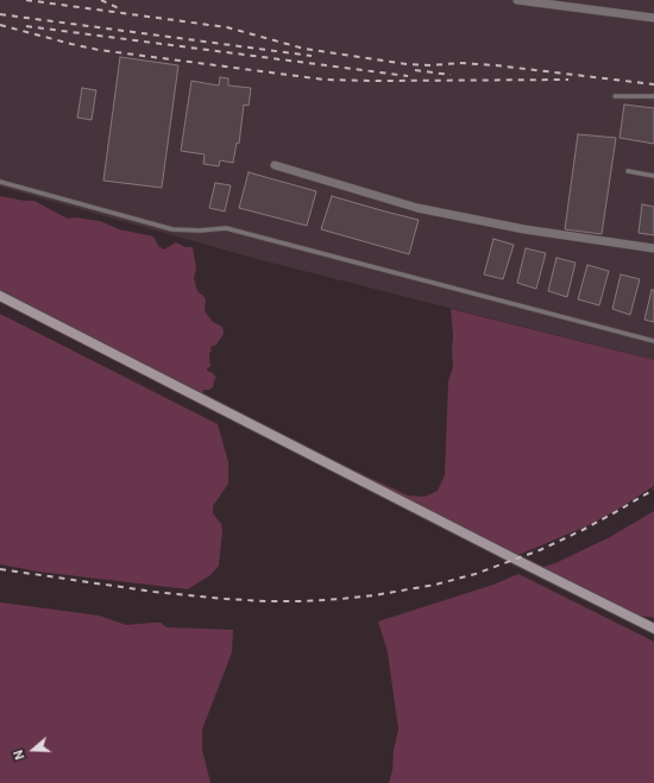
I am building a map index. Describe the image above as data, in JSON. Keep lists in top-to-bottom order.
{
  "north": "left"
}
